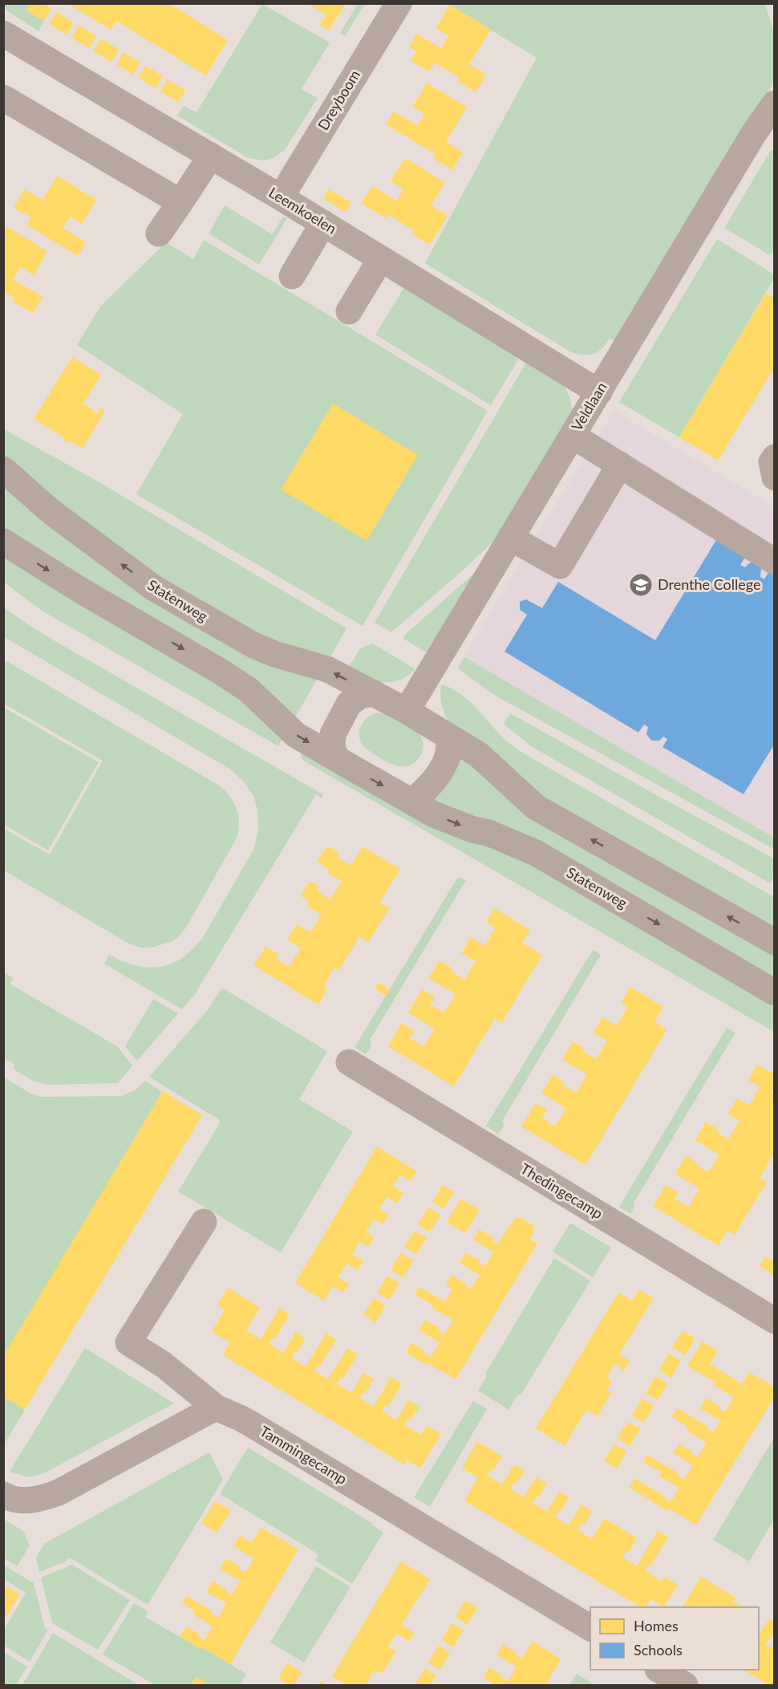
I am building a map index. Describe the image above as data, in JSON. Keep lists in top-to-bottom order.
{
  "streets": {
    "street": [
      "Dreyboom",
      "Leemkoelen",
      "Veldlaan",
      "Statenweg",
      "Thedingecamp",
      "Tammingecamp"
    ]
  },
  "crossings": [
    ["Dreyboom", "Leemkoelen"],
    ["Leemkoelen", "Veldlaan"],
    ["Veldlaan", "Statenweg"]
  ],
  "places": {
    "school or university": ["Drenthe College"]
  },
  "legend": ["Homes", "Schools"]
}
